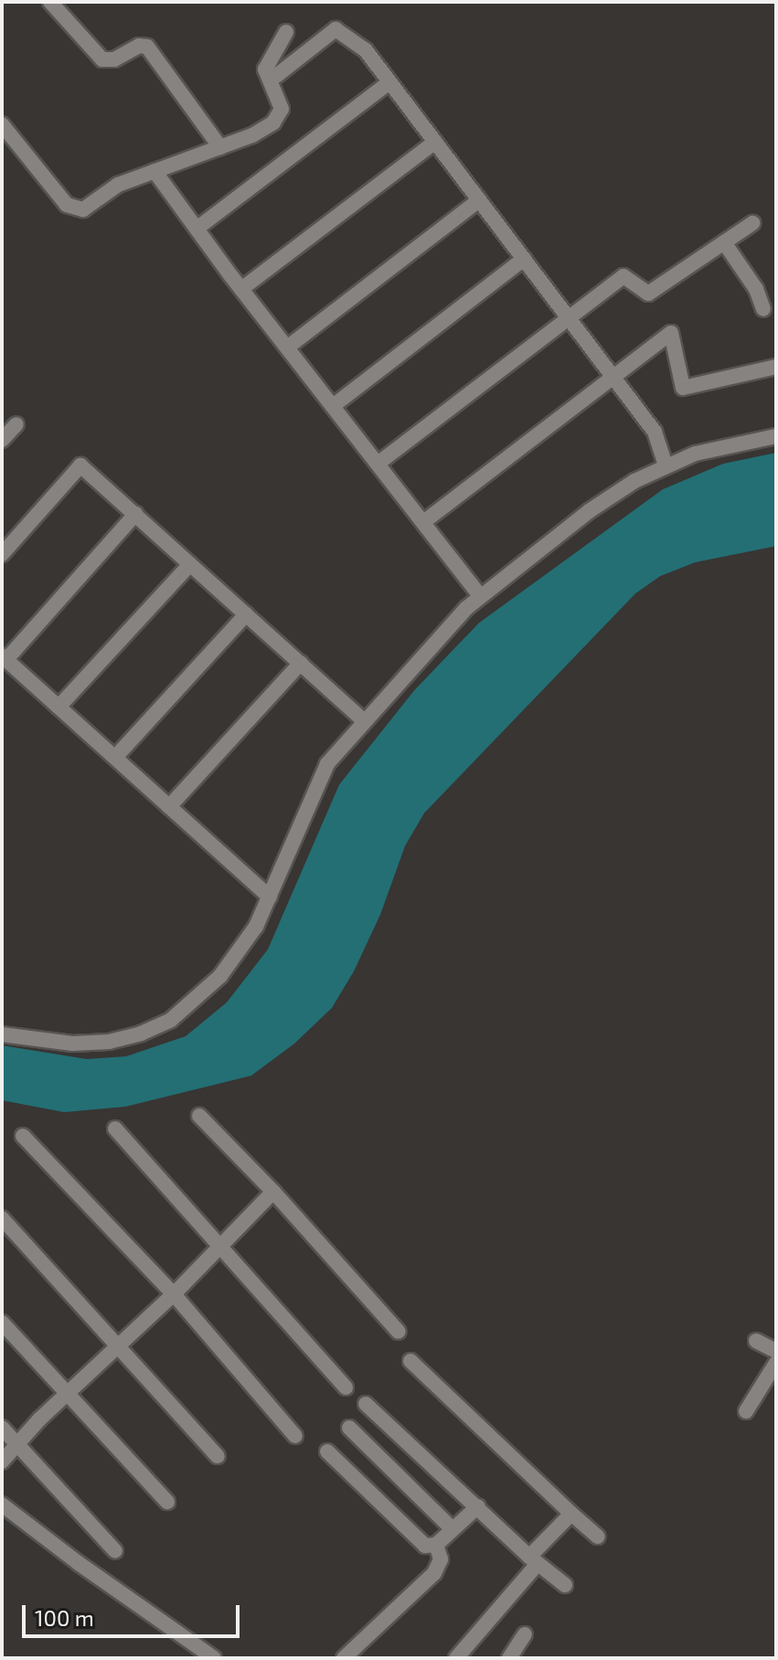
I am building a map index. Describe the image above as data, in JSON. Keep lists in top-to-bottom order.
{
  "scale_bar": "100 m"
}
